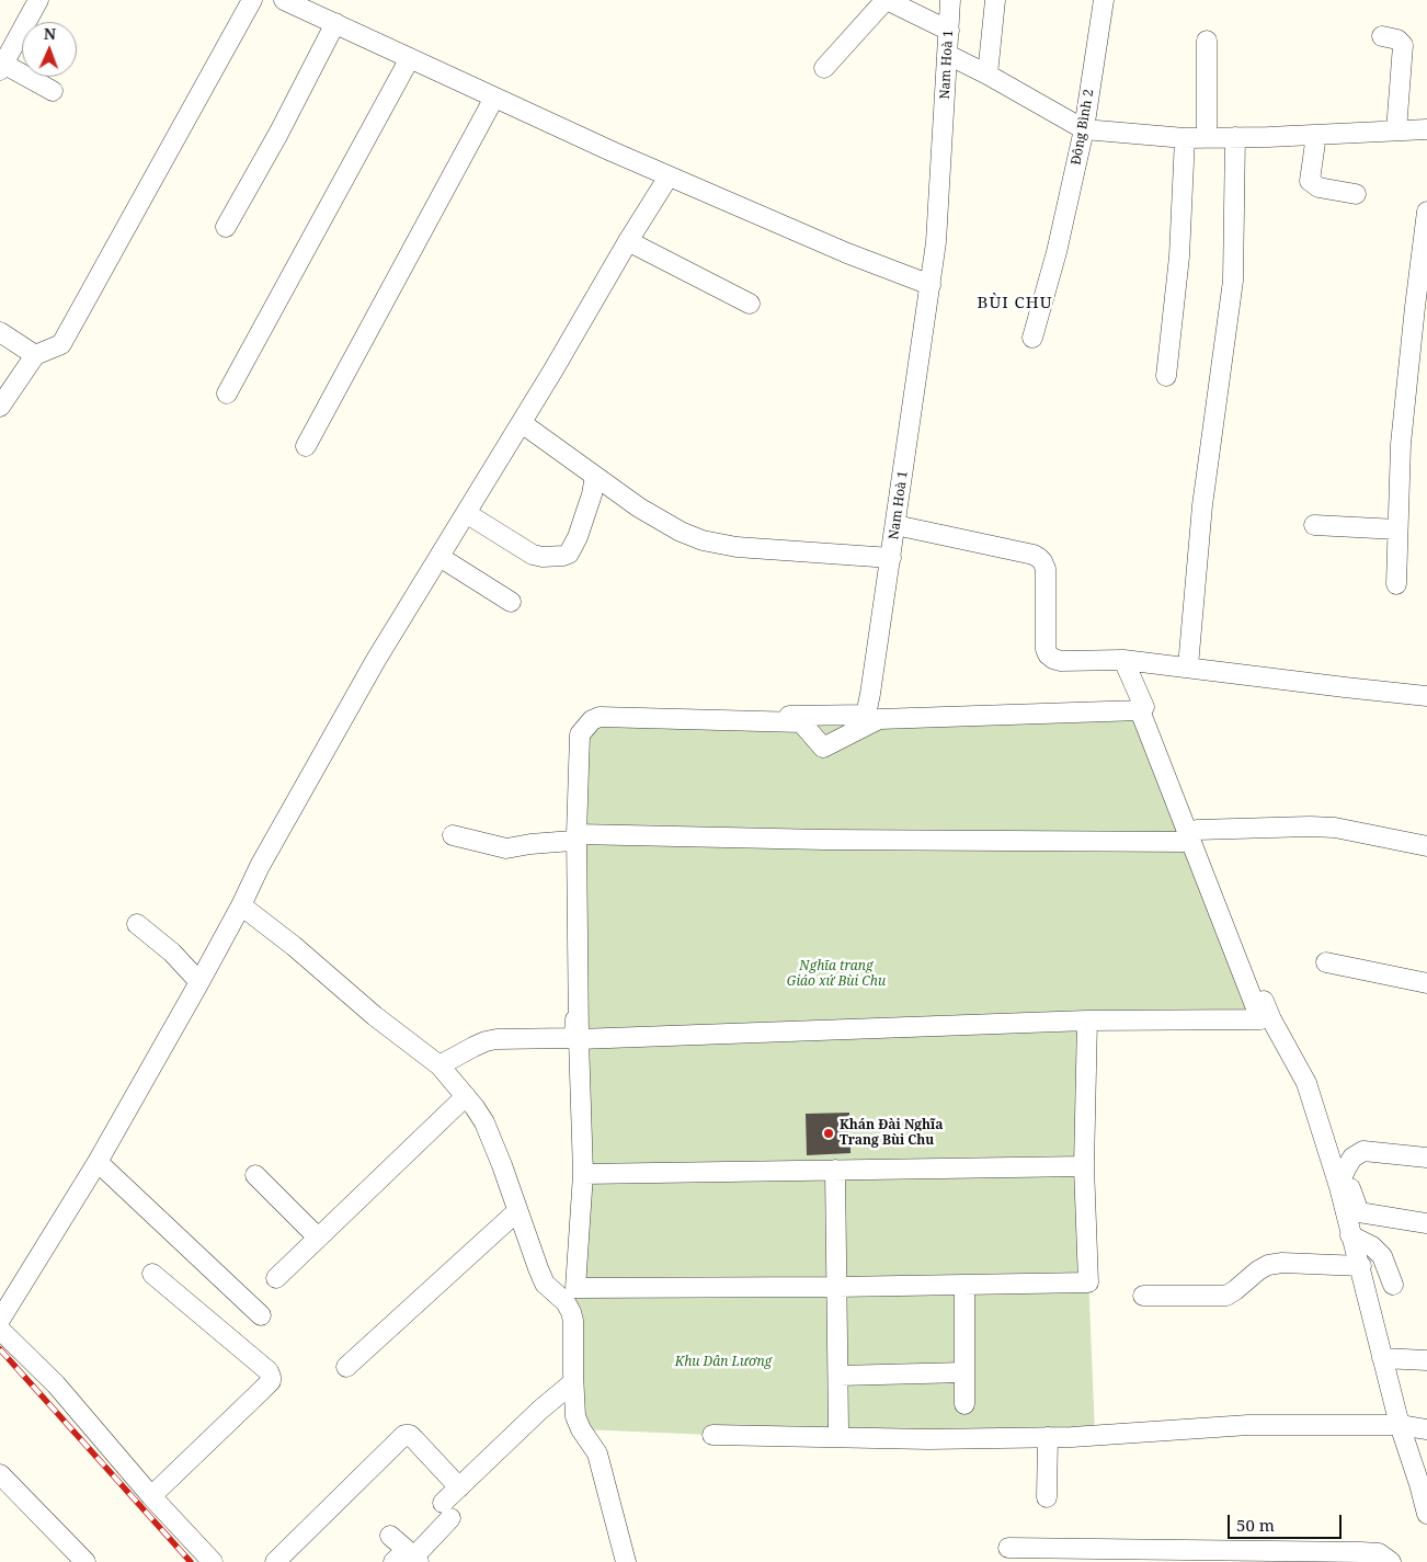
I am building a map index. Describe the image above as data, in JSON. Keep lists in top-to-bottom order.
{
  "streets": {
    "street": ["Nam Hoà 1", "Đông Bình 2"]
  },
  "districts": ["BÙI CHU"],
  "parks": ["Nghĩa trang Giáo xứ Bùi Chu", "Khu Dân Lương"],
  "places": ["Khán Đài Nghĩa Trang Bùi Chu"],
  "scale_bar": "50 m",
  "north": "top"
}
